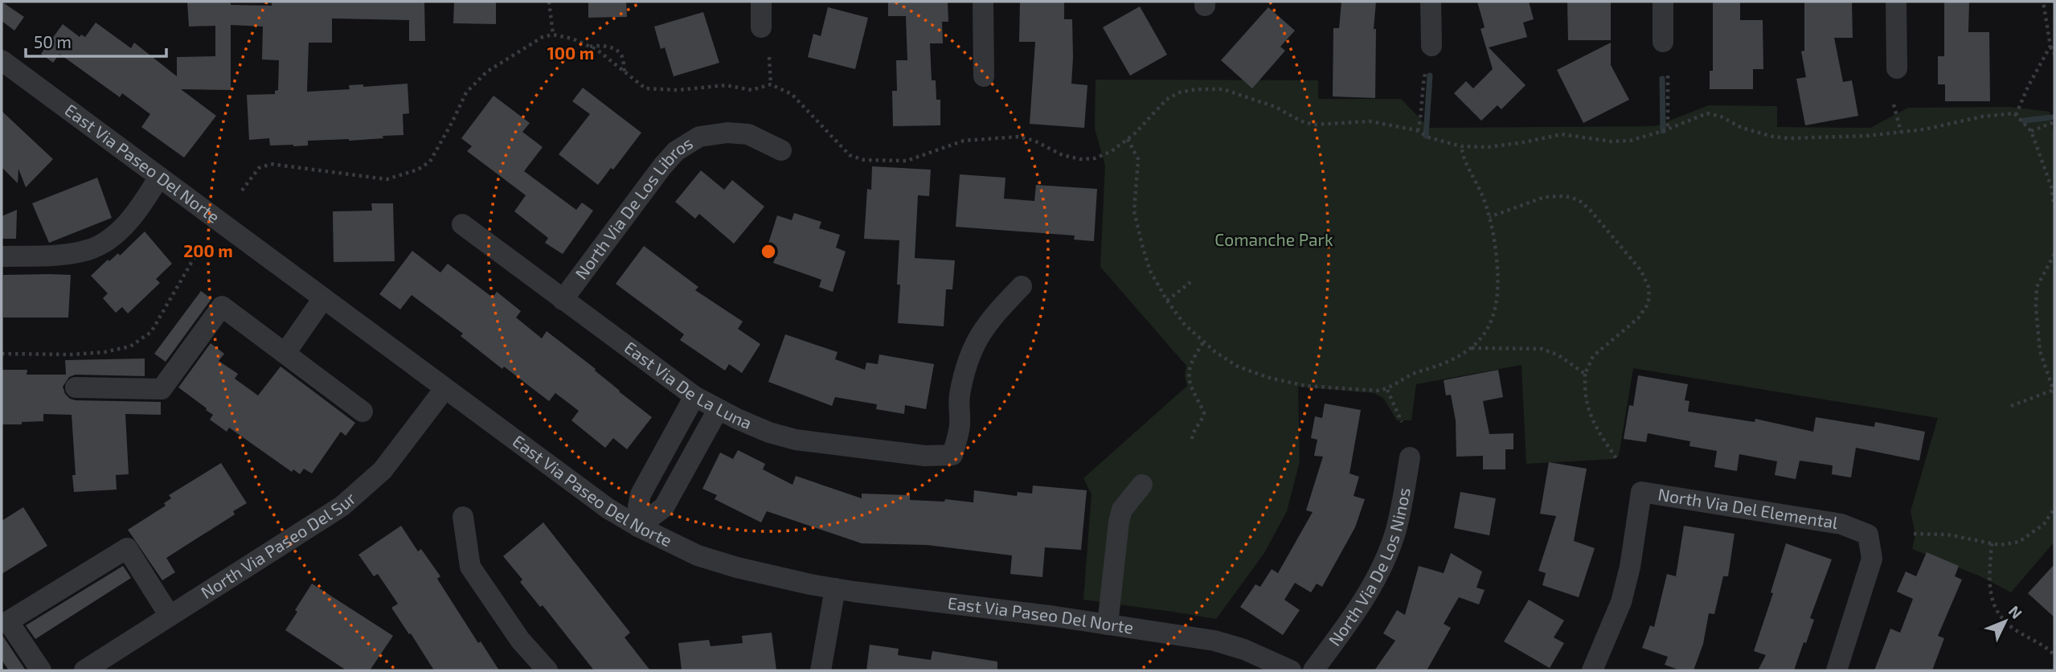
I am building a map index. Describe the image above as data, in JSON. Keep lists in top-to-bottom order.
{
  "streets": {
    "street": [
      "East Via Paseo Del Norte",
      "North Via De Los Libros",
      "East Via De La Luna",
      "North Via Del Elemental",
      "North Via Paseo Del Sur",
      "North Via De Los Ninos"
    ]
  },
  "crossings": [
    ["East Via Paseo Del Norte", "North Via Paseo Del Sur"],
    ["North Via De Los Libros", "East Via De La Luna"]
  ],
  "parks": ["Comanche Park"],
  "scale_bar": "50 m",
  "north": "top right",
  "rings": ["100 m", "200 m"]
}
